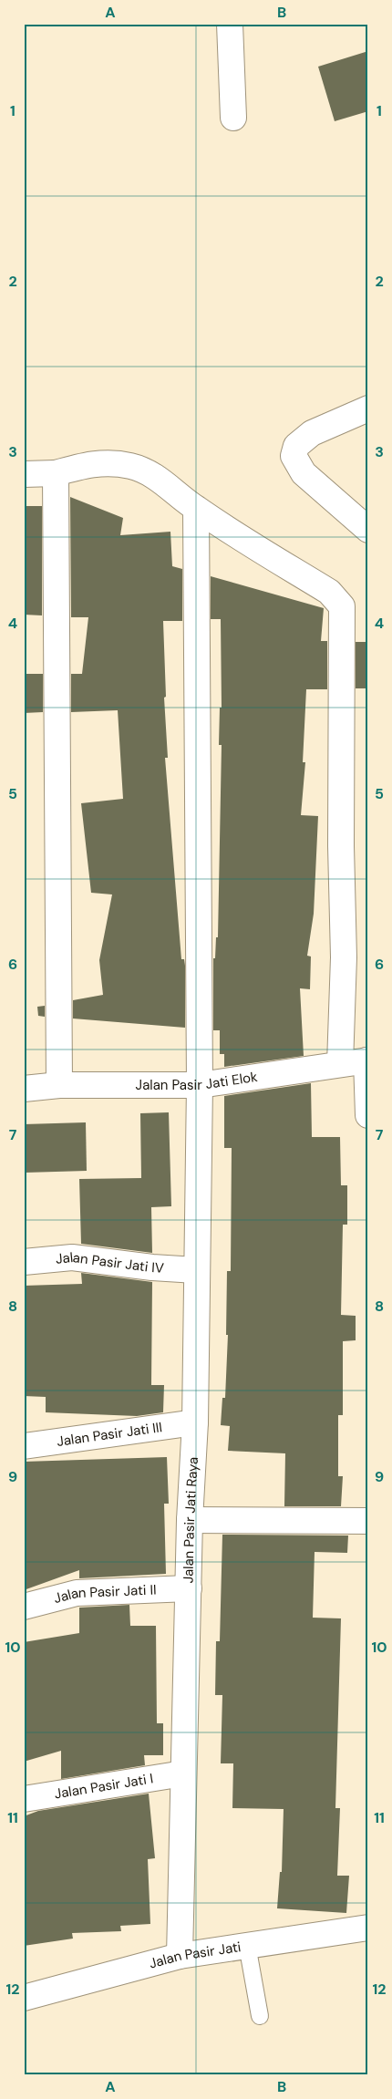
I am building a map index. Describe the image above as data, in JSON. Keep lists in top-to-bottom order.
{
  "streets": {
    "street": [
      "Jalan Pasir Jati Elok",
      "Jalan Pasir Jati IV",
      "Jalan Pasir Jati III",
      "Jalan Pasir Jati Raya",
      "Jalan Pasir Jati II",
      "Jalan Pasir Jati I",
      "Jalan Pasir Jati"
    ]
  },
  "crossings": [
    ["Jalan Pasir Jati Elok", "Jalan Pasir Jati Raya"],
    ["Jalan Pasir Jati IV", "Jalan Pasir Jati Raya"],
    ["Jalan Pasir Jati III", "Jalan Pasir Jati Raya"],
    ["Jalan Pasir Jati Raya", "Jalan Pasir Jati II"],
    ["Jalan Pasir Jati Raya", "Jalan Pasir Jati I"],
    ["Jalan Pasir Jati Raya", "Jalan Pasir Jati"]
  ],
  "grid": {
    "columns": ["A", "B"],
    "rows": [
      "1",
      "2",
      "3",
      "4",
      "5",
      "6",
      "7",
      "8",
      "9",
      "10",
      "11",
      "12"
    ]
  }
}
